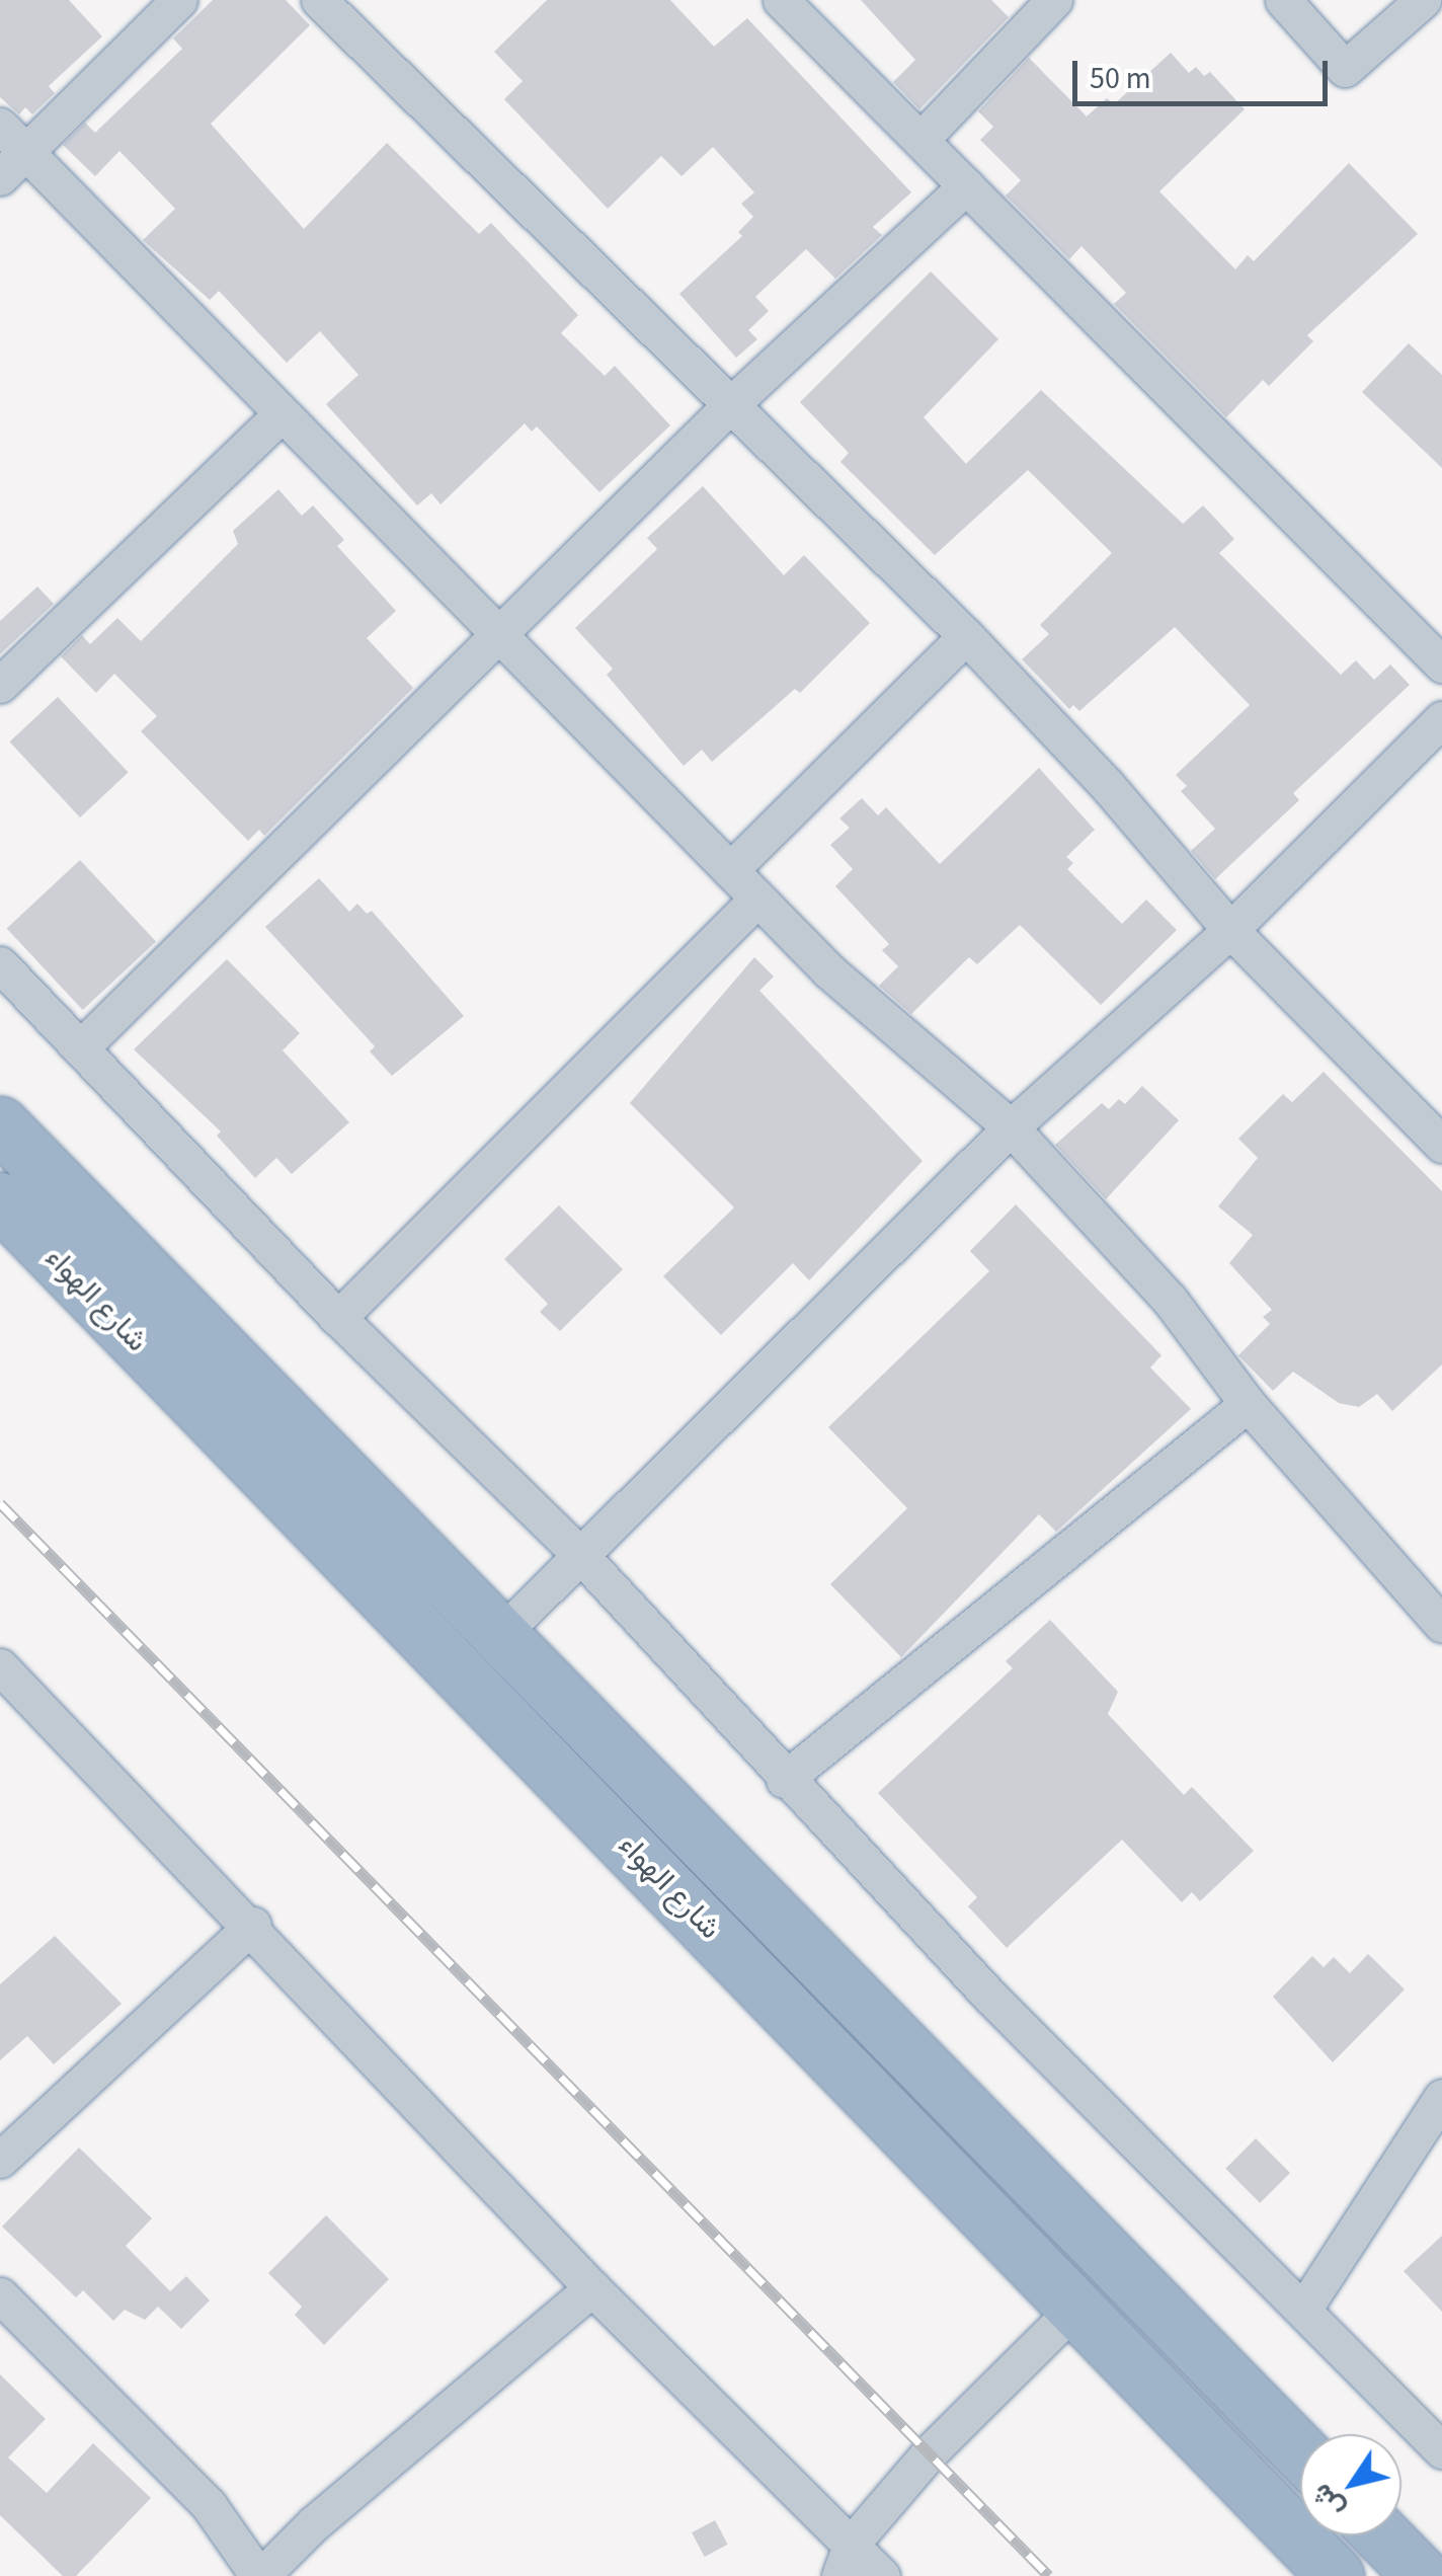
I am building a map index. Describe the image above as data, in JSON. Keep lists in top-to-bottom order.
{
  "streets": {
    "highway": ["شارع الهواء"]
  },
  "scale_bar": "50 m",
  "north": "bottom left"
}
